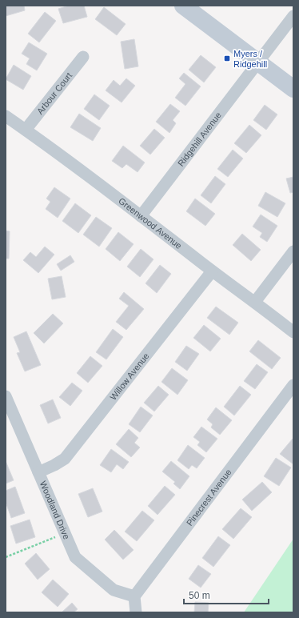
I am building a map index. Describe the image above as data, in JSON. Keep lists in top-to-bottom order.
{
  "streets": {
    "street": [
      "Arbour Court",
      "Ridgehill Avenue",
      "Greenwood Avenue",
      "Willow Avenue",
      "Pinecrest Avenue",
      "Woodland Drive"
    ]
  },
  "crossings": [
    ["Arbour Court", "Greenwood Avenue"],
    ["Ridgehill Avenue", "Greenwood Avenue"],
    ["Greenwood Avenue", "Willow Avenue"],
    ["Willow Avenue", "Woodland Drive"],
    ["Pinecrest Avenue", "Woodland Drive"]
  ],
  "places": {
    "transit": ["Myers / Ridgehill"]
  },
  "scale_bar": "50 m"
}
